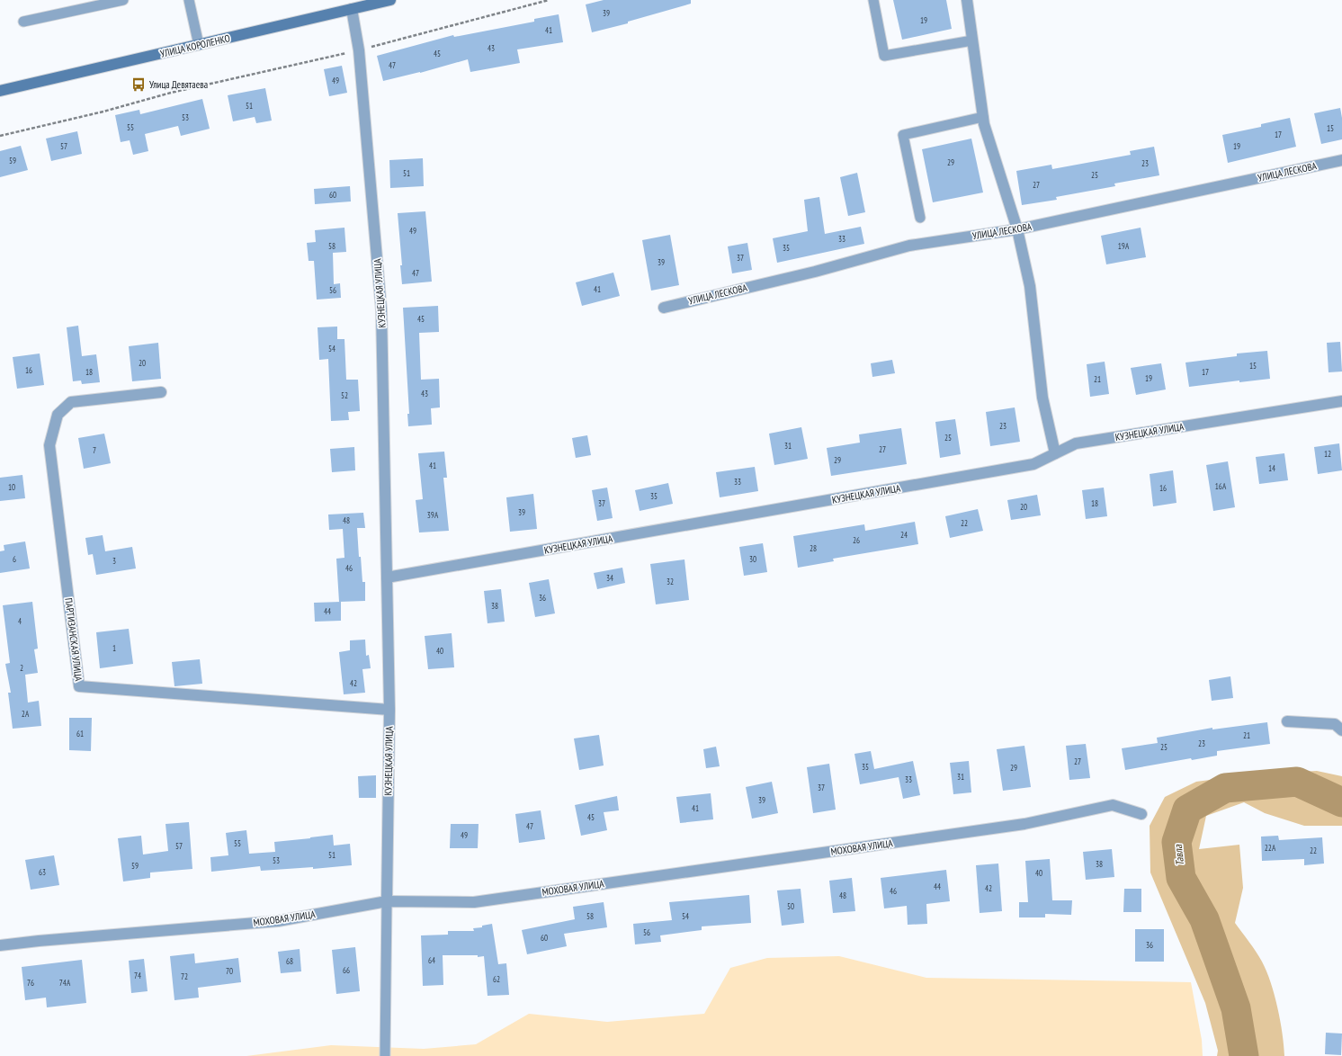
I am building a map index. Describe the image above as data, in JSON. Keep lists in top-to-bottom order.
{
  "streets": {
    "street": [
      "УЛИЦА КОРОЛЕНКО",
      "УЛИЦА ЛЕСКОВА",
      "КУЗНЕЦКАЯ УЛИЦА",
      "ПАРТИЗАНСКАЯ УЛИЦА",
      "МОХОВАЯ УЛИЦА"
    ]
  },
  "crossings": [
    ["УЛИЦА КОРОЛЕНКО", "КУЗНЕЦКАЯ УЛИЦА"],
    ["КУЗНЕЦКАЯ УЛИЦА", "ПАРТИЗАНСКАЯ УЛИЦА"],
    ["КУЗНЕЦКАЯ УЛИЦА", "МОХОВАЯ УЛИЦА"]
  ],
  "water": ["Тавла"],
  "places": {
    "bus stop": ["Улица Девятаева"]
  },
  "house_numbers": [
    "39",
    "19",
    "41",
    "43",
    "45",
    "47",
    "49",
    "51",
    "53",
    "55",
    "15",
    "17",
    "57",
    "19",
    "59",
    "29",
    "23",
    "51",
    "25",
    "27",
    "60",
    "49",
    "33",
    "58",
    "19А",
    "35",
    "37",
    "39",
    "47",
    "41",
    "56",
    "45",
    "54",
    "20",
    "15",
    "16",
    "18",
    "17",
    "19",
    "21",
    "43",
    "52",
    "23",
    "25",
    "31",
    "27",
    "7",
    "12",
    "29",
    "41",
    "14",
    "33",
    "16А",
    "10",
    "16",
    "35",
    "37",
    "18",
    "20",
    "39",
    "39А",
    "48",
    "22",
    "24",
    "26",
    "28",
    "6",
    "30",
    "3",
    "46",
    "34",
    "32",
    "36",
    "38",
    "44",
    "4",
    "1",
    "40",
    "2",
    "42",
    "2А",
    "61",
    "21",
    "23",
    "25",
    "27",
    "35",
    "29",
    "31",
    "33",
    "37",
    "39",
    "41",
    "45",
    "47",
    "49",
    "55",
    "57",
    "22А",
    "22",
    "51",
    "53",
    "38",
    "59",
    "63",
    "40",
    "44",
    "42",
    "46",
    "48",
    "50",
    "58",
    "54",
    "56",
    "60",
    "36",
    "64",
    "68",
    "66",
    "70",
    "74",
    "72",
    "62",
    "76",
    "74А"
  ]
}
